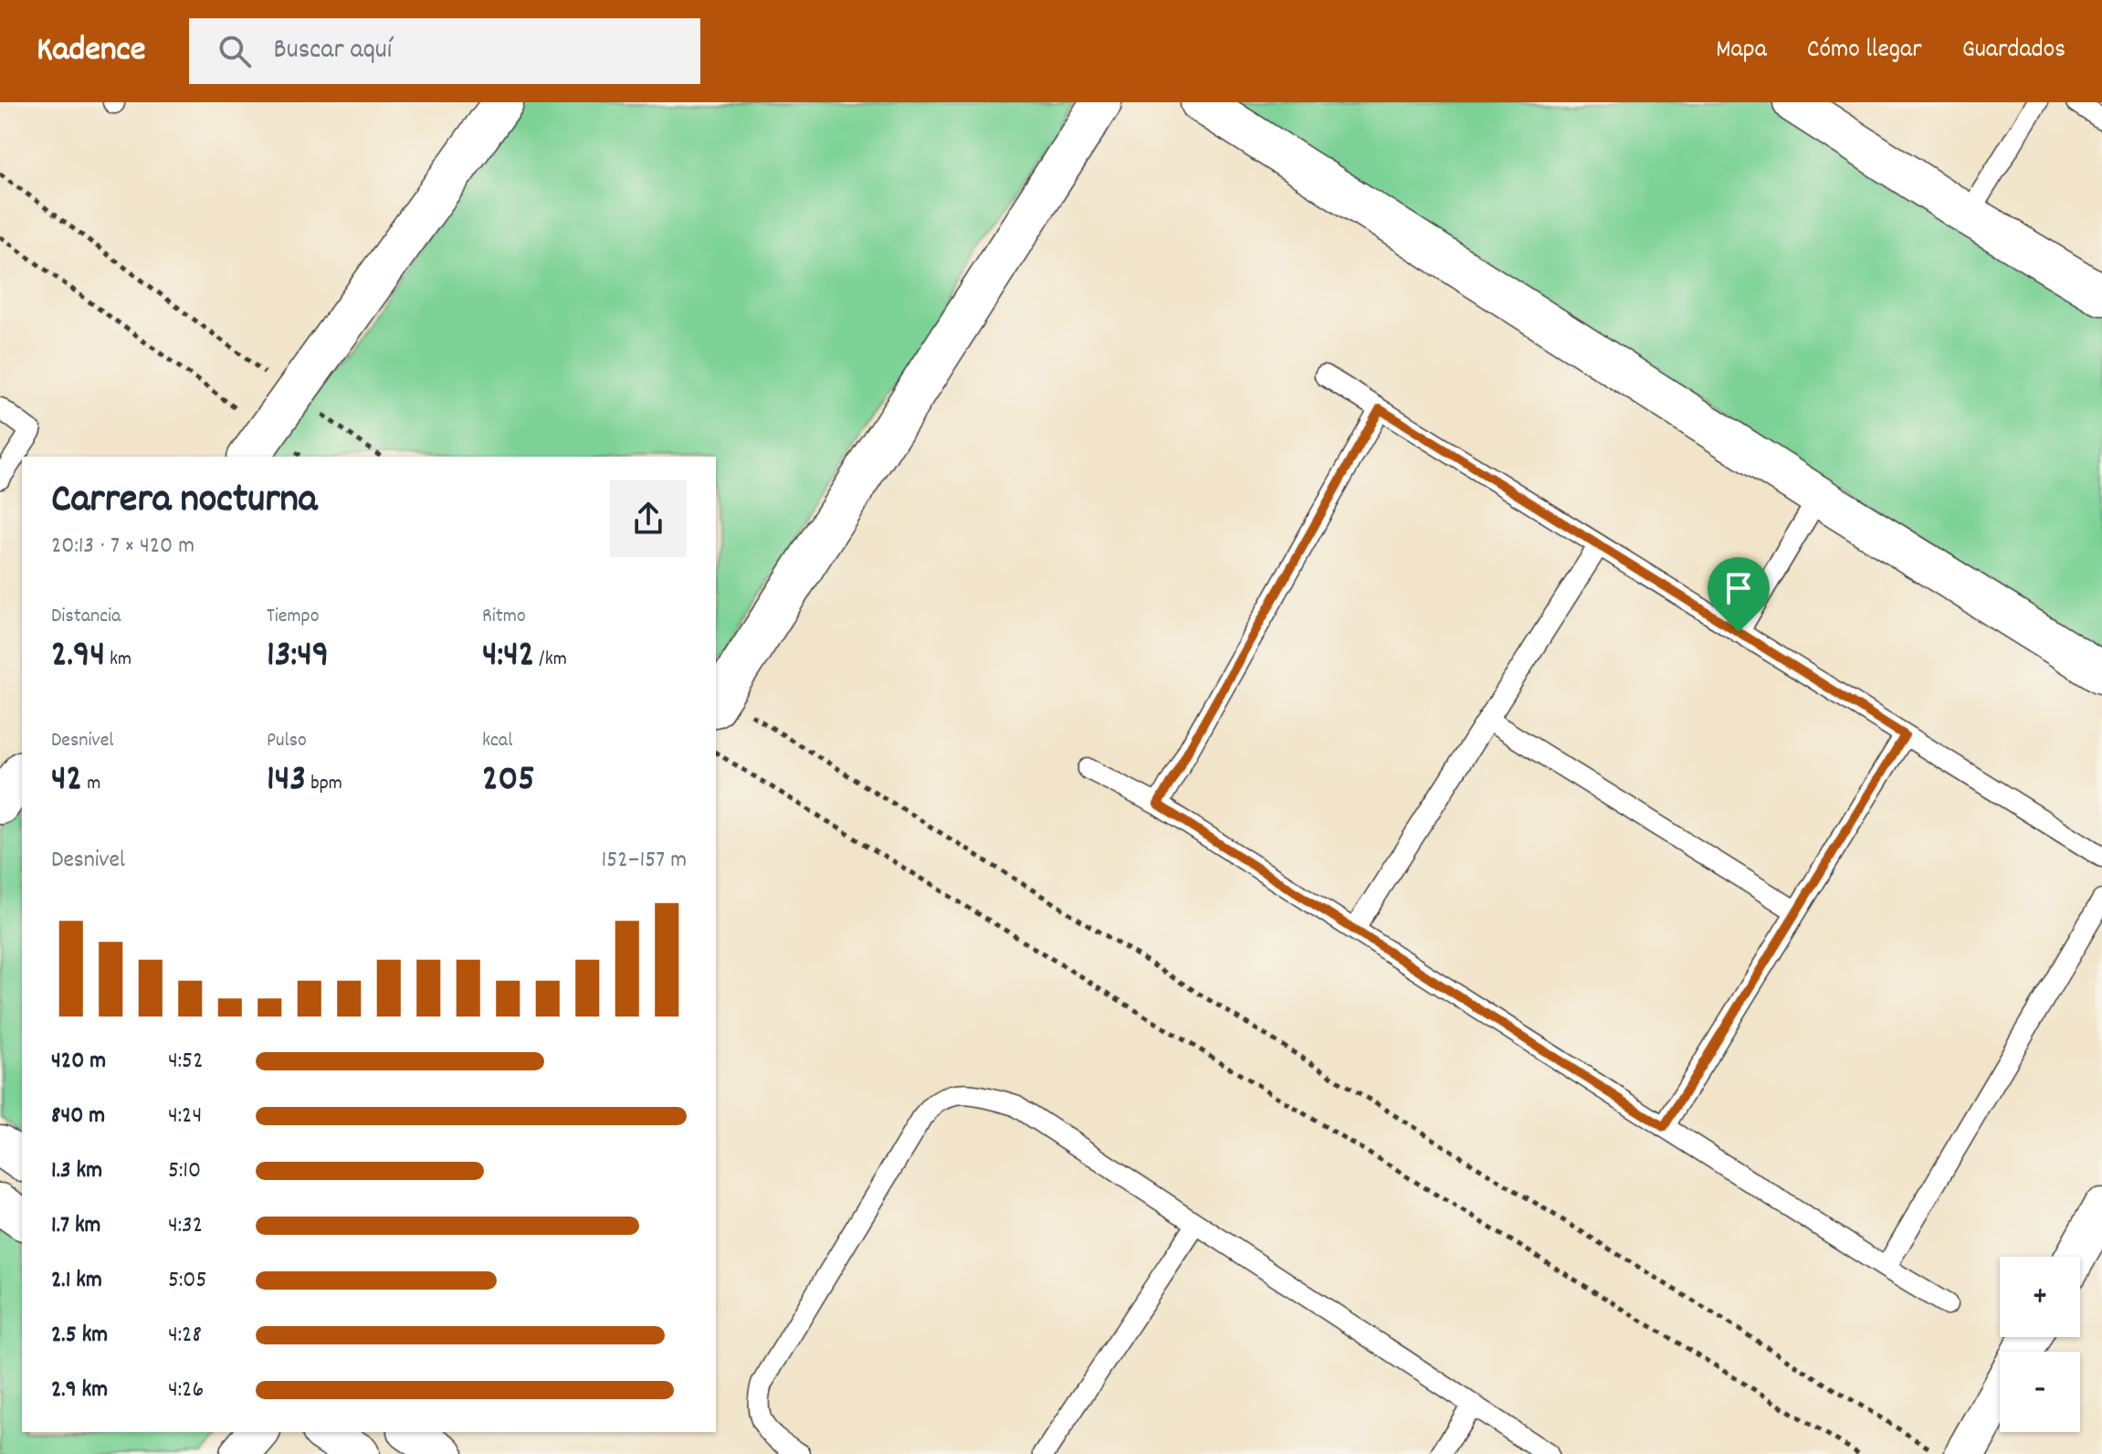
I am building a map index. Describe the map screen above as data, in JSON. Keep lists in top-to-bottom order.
{
  "page": {
    "header": "Kadence",
    "search": "Buscar aquí",
    "nav": ["Mapa", "Cómo llegar", "Guardados"],
    "heading": ["Carrera nocturna", "20:13 · 7 × 420 m"],
    "stats": [
      ["Distancia", "2.94 km"],
      ["Tiempo", "13:49"],
      ["Ritmo", "4:42 /km"],
      ["Desnivel", "42 m"],
      ["Pulso", "143 bpm"],
      ["kcal", "205"]
    ],
    "chart": ["Desnivel", "152–157 m"],
    "list": [
      {
        "name": "420 m",
        "note": "4:52"
      },
      {
        "name": "840 m",
        "note": "4:24"
      },
      {
        "name": "1.3 km",
        "note": "5:10"
      },
      {
        "name": "1.7 km",
        "note": "4:32"
      },
      {
        "name": "2.1 km",
        "note": "5:05"
      },
      {
        "name": "2.5 km",
        "note": "4:28"
      },
      {
        "name": "2.9 km",
        "note": "4:26"
      }
    ],
    "map_buttons": ["+", "−"]
  }
}
